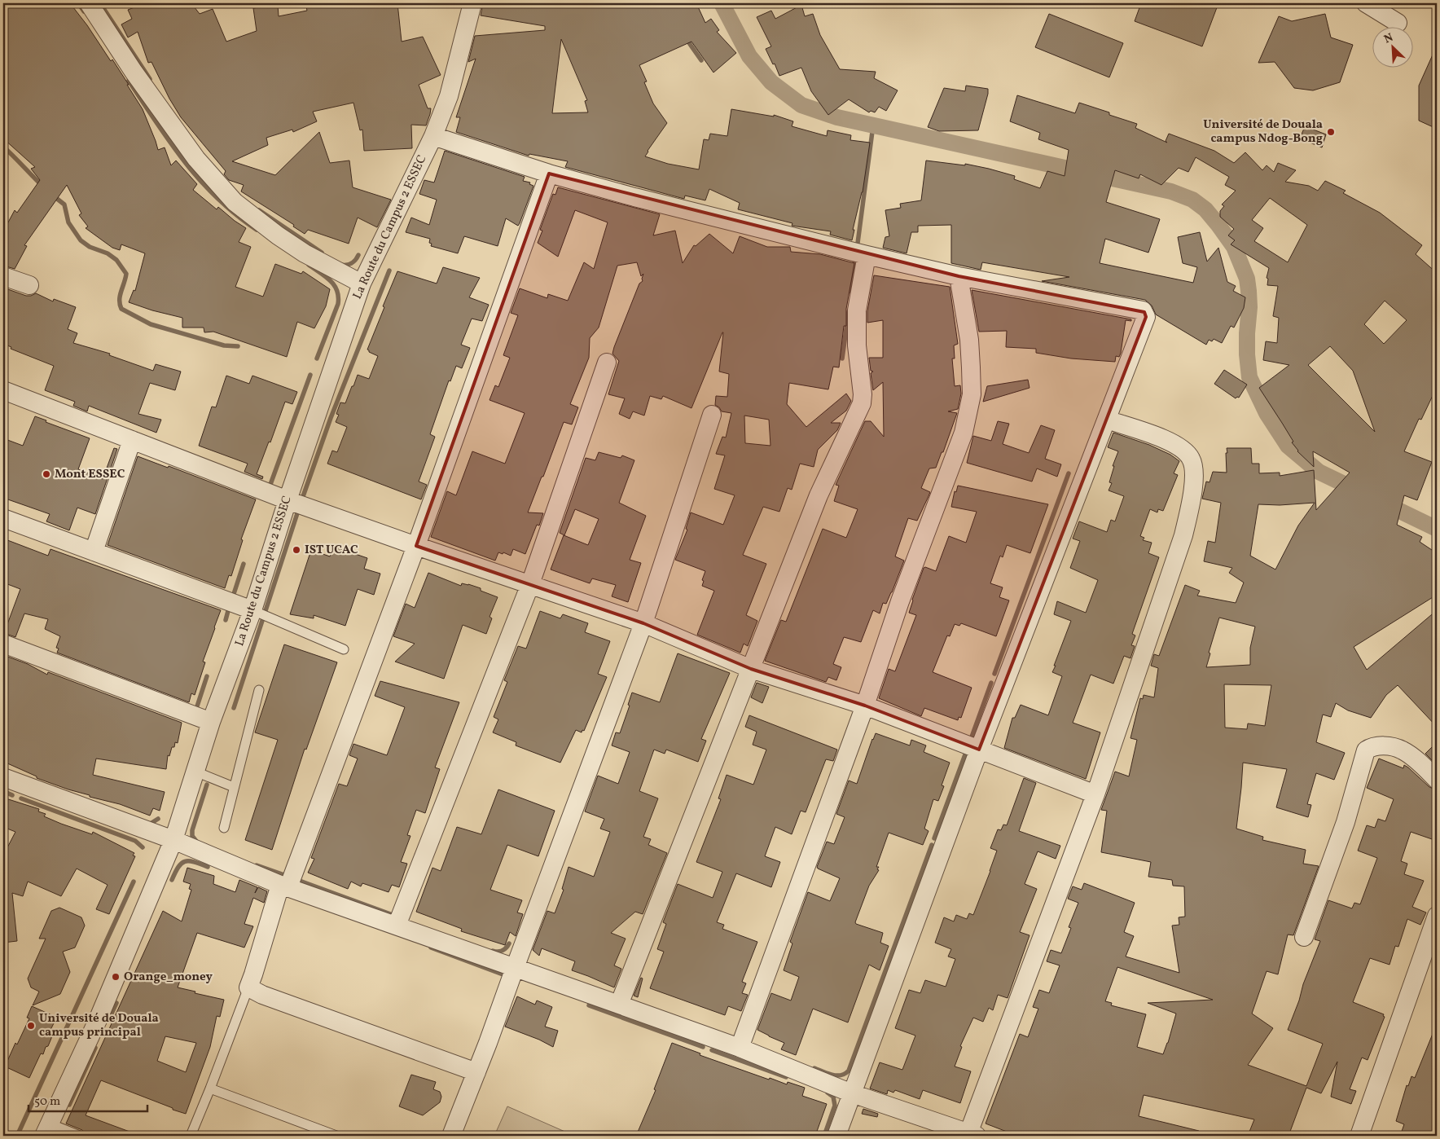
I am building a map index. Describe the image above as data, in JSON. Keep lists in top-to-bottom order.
{
  "streets": {
    "street": ["La Route du Campus 2 ESSEC"]
  },
  "places": [
    "Université de Douala campus Ndog-Bong",
    "Mont ESSEC",
    "IST UCAC",
    "Orange_money",
    "Université de Douala campus principal"
  ],
  "scale_bar": "50 m",
  "north": "top left"
}
